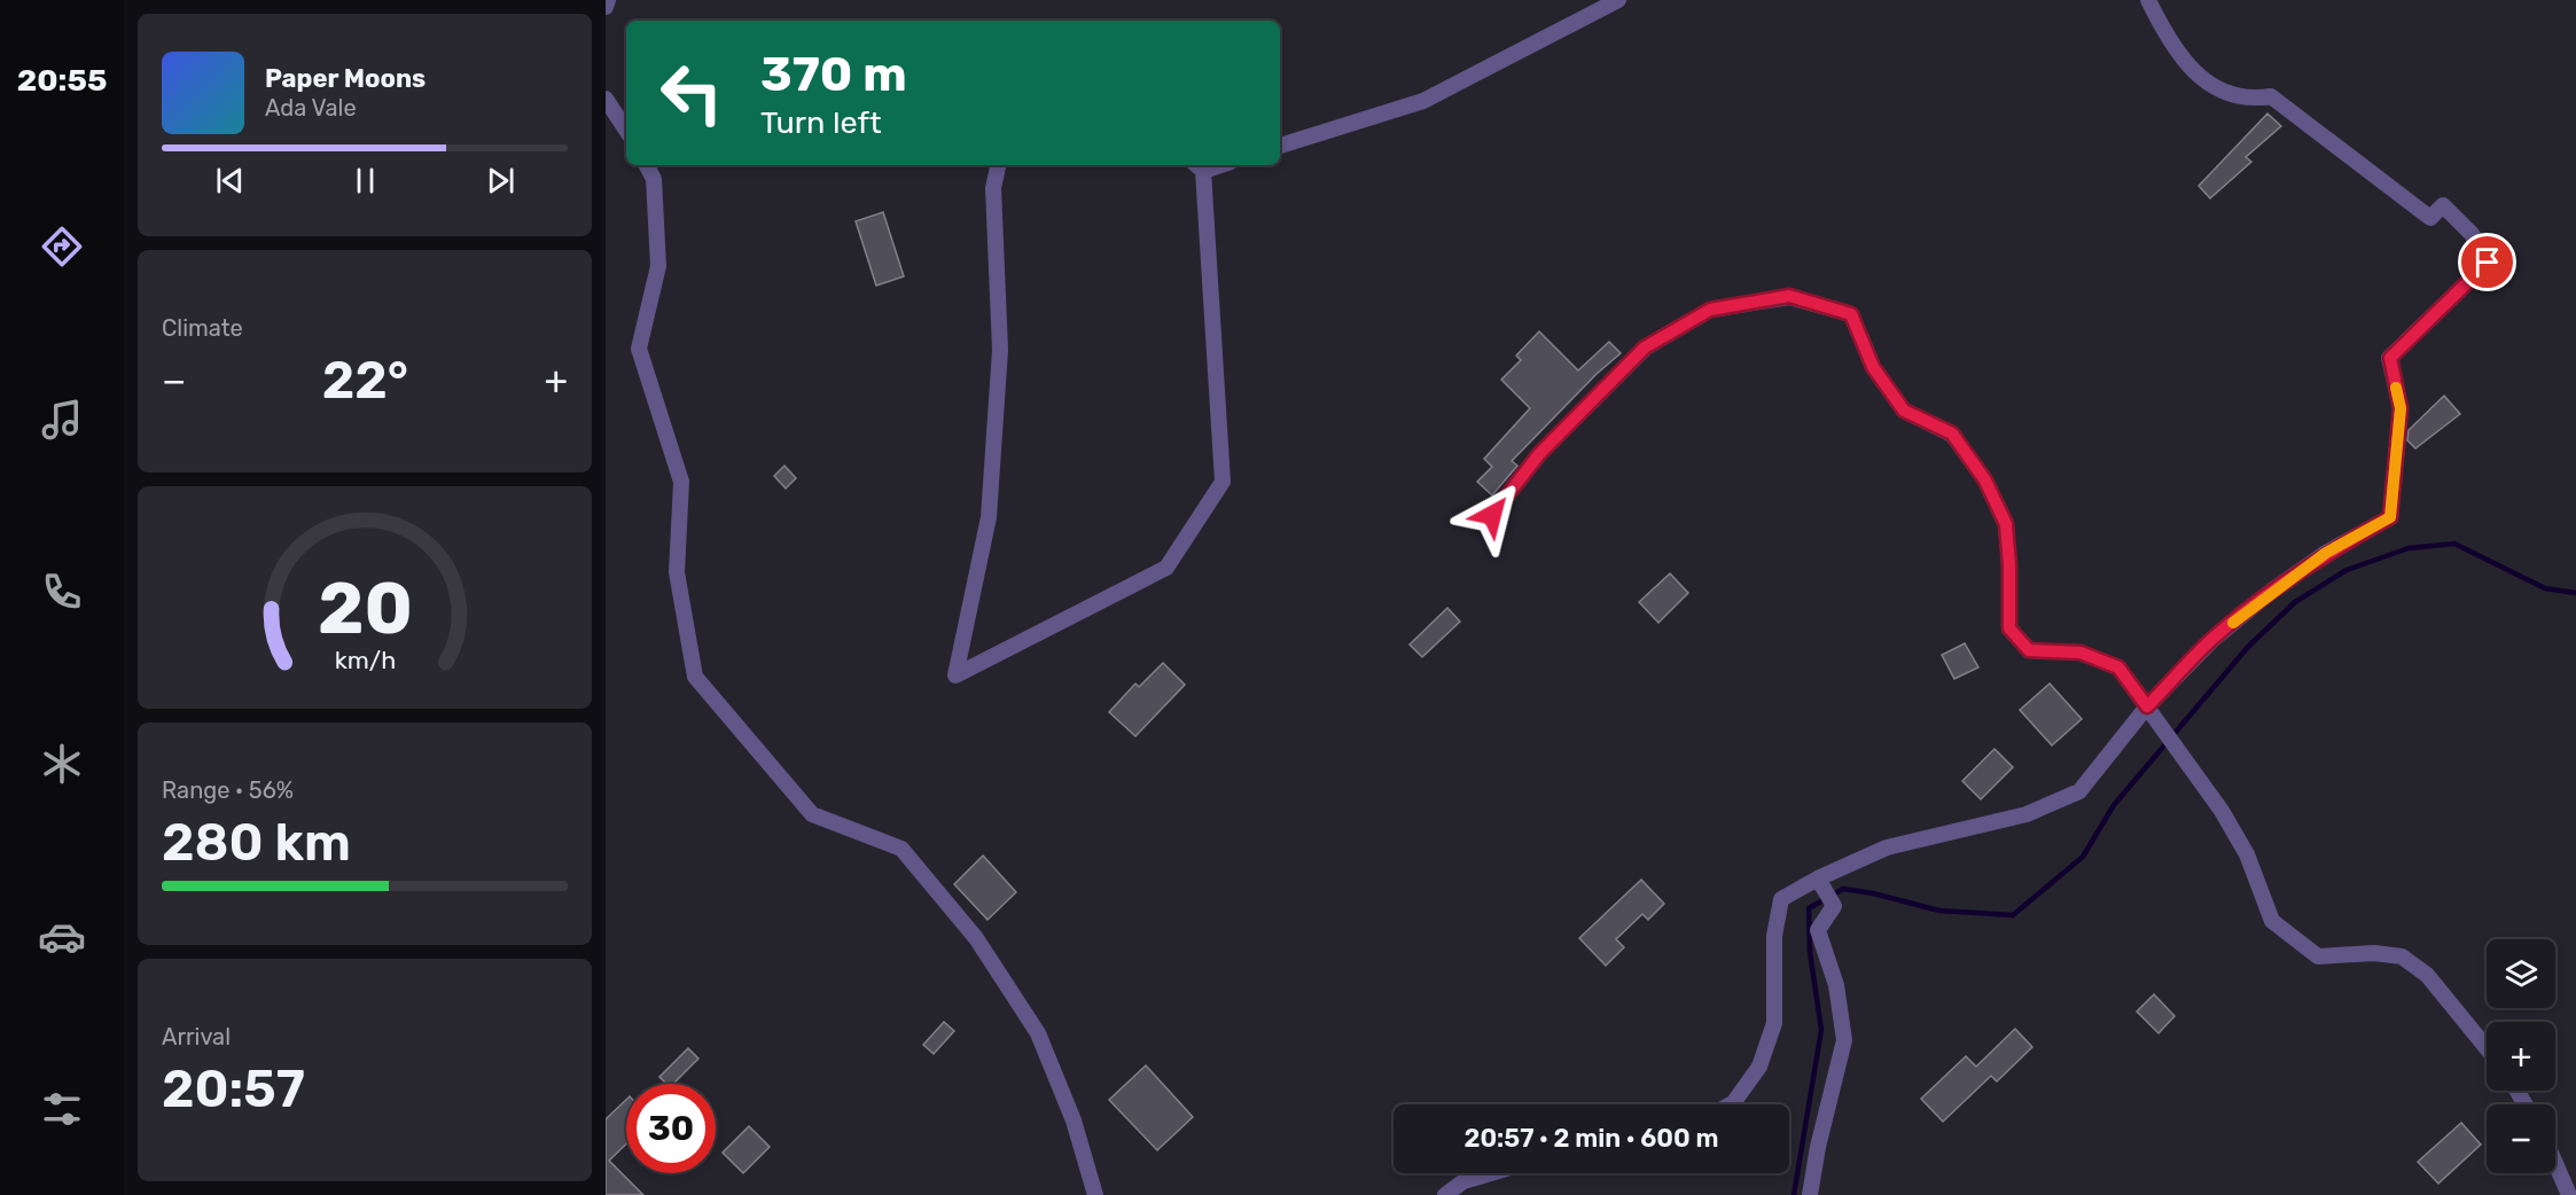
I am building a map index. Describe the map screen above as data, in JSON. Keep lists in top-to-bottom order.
{
  "page": {
    "tabs": "20:55",
    "turn": ["370 m", "Turn left"],
    "song": ["Paper Moons", "Ada Vale"],
    "tile": [
      "Climate",
      ["Range · 56%", "280 km"],
      ["Arrival", "20:57"]
    ],
    "heat": ["−", "22°", "+"],
    "map_buttons": ["+", "−"],
    "limit": "30",
    "trip": "20:57 · 2 min · 600 m",
    "gauge": ["20", "km/h"]
  }
}
